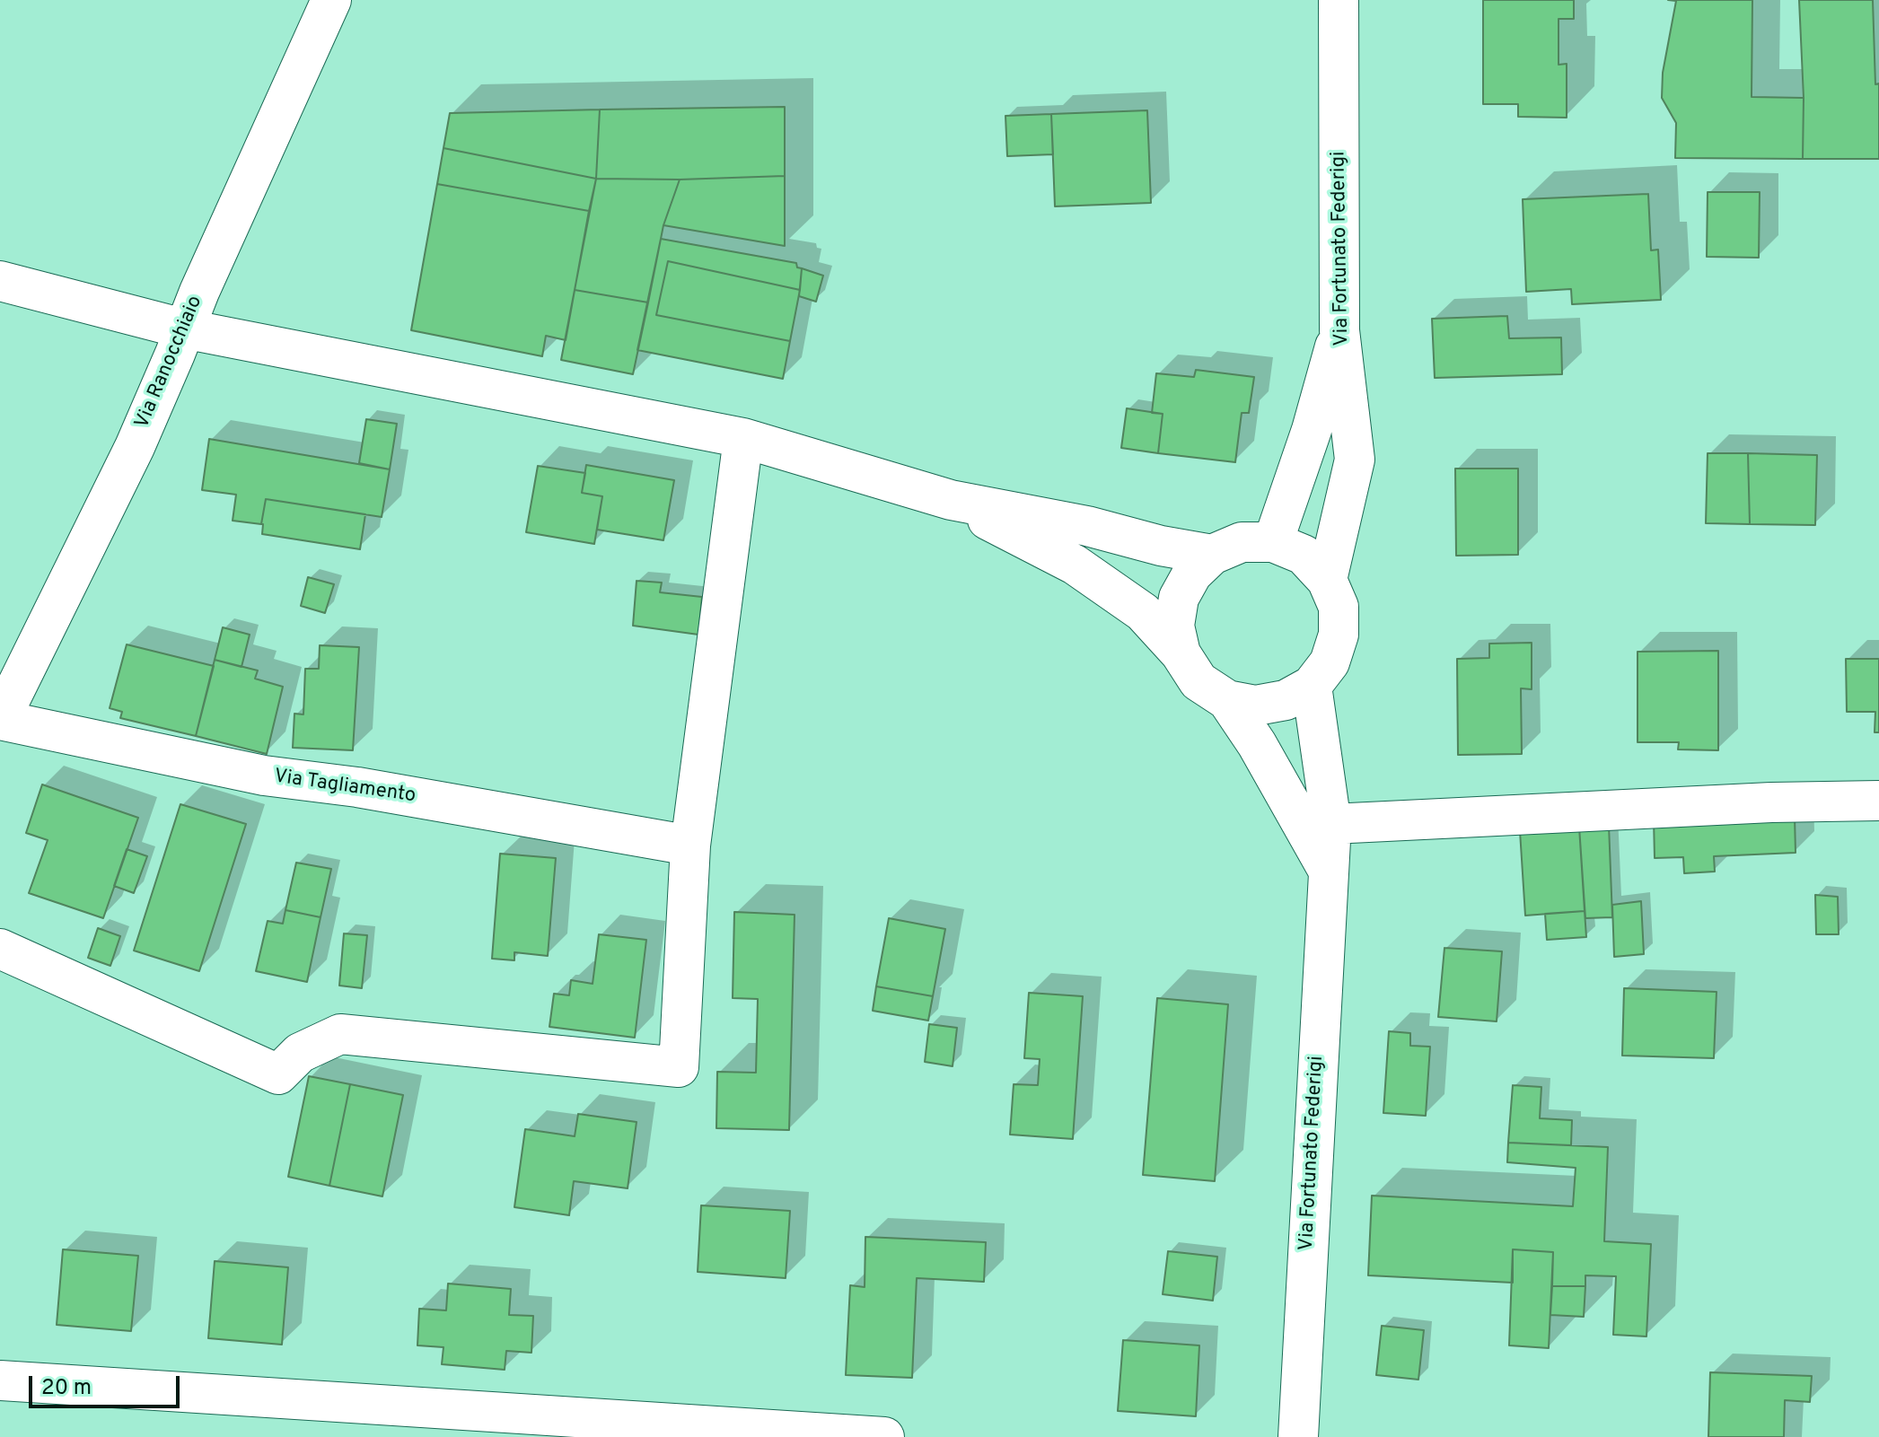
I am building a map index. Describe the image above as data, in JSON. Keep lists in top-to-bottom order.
{
  "streets": {
    "street": ["Via Fortunato Federigi", "Via Ranocchiaio", "Via Tagliamento"]
  },
  "crossings": [
    ["Via Ranocchiaio", "Via Tagliamento"]
  ],
  "scale_bar": "20 m"
}
